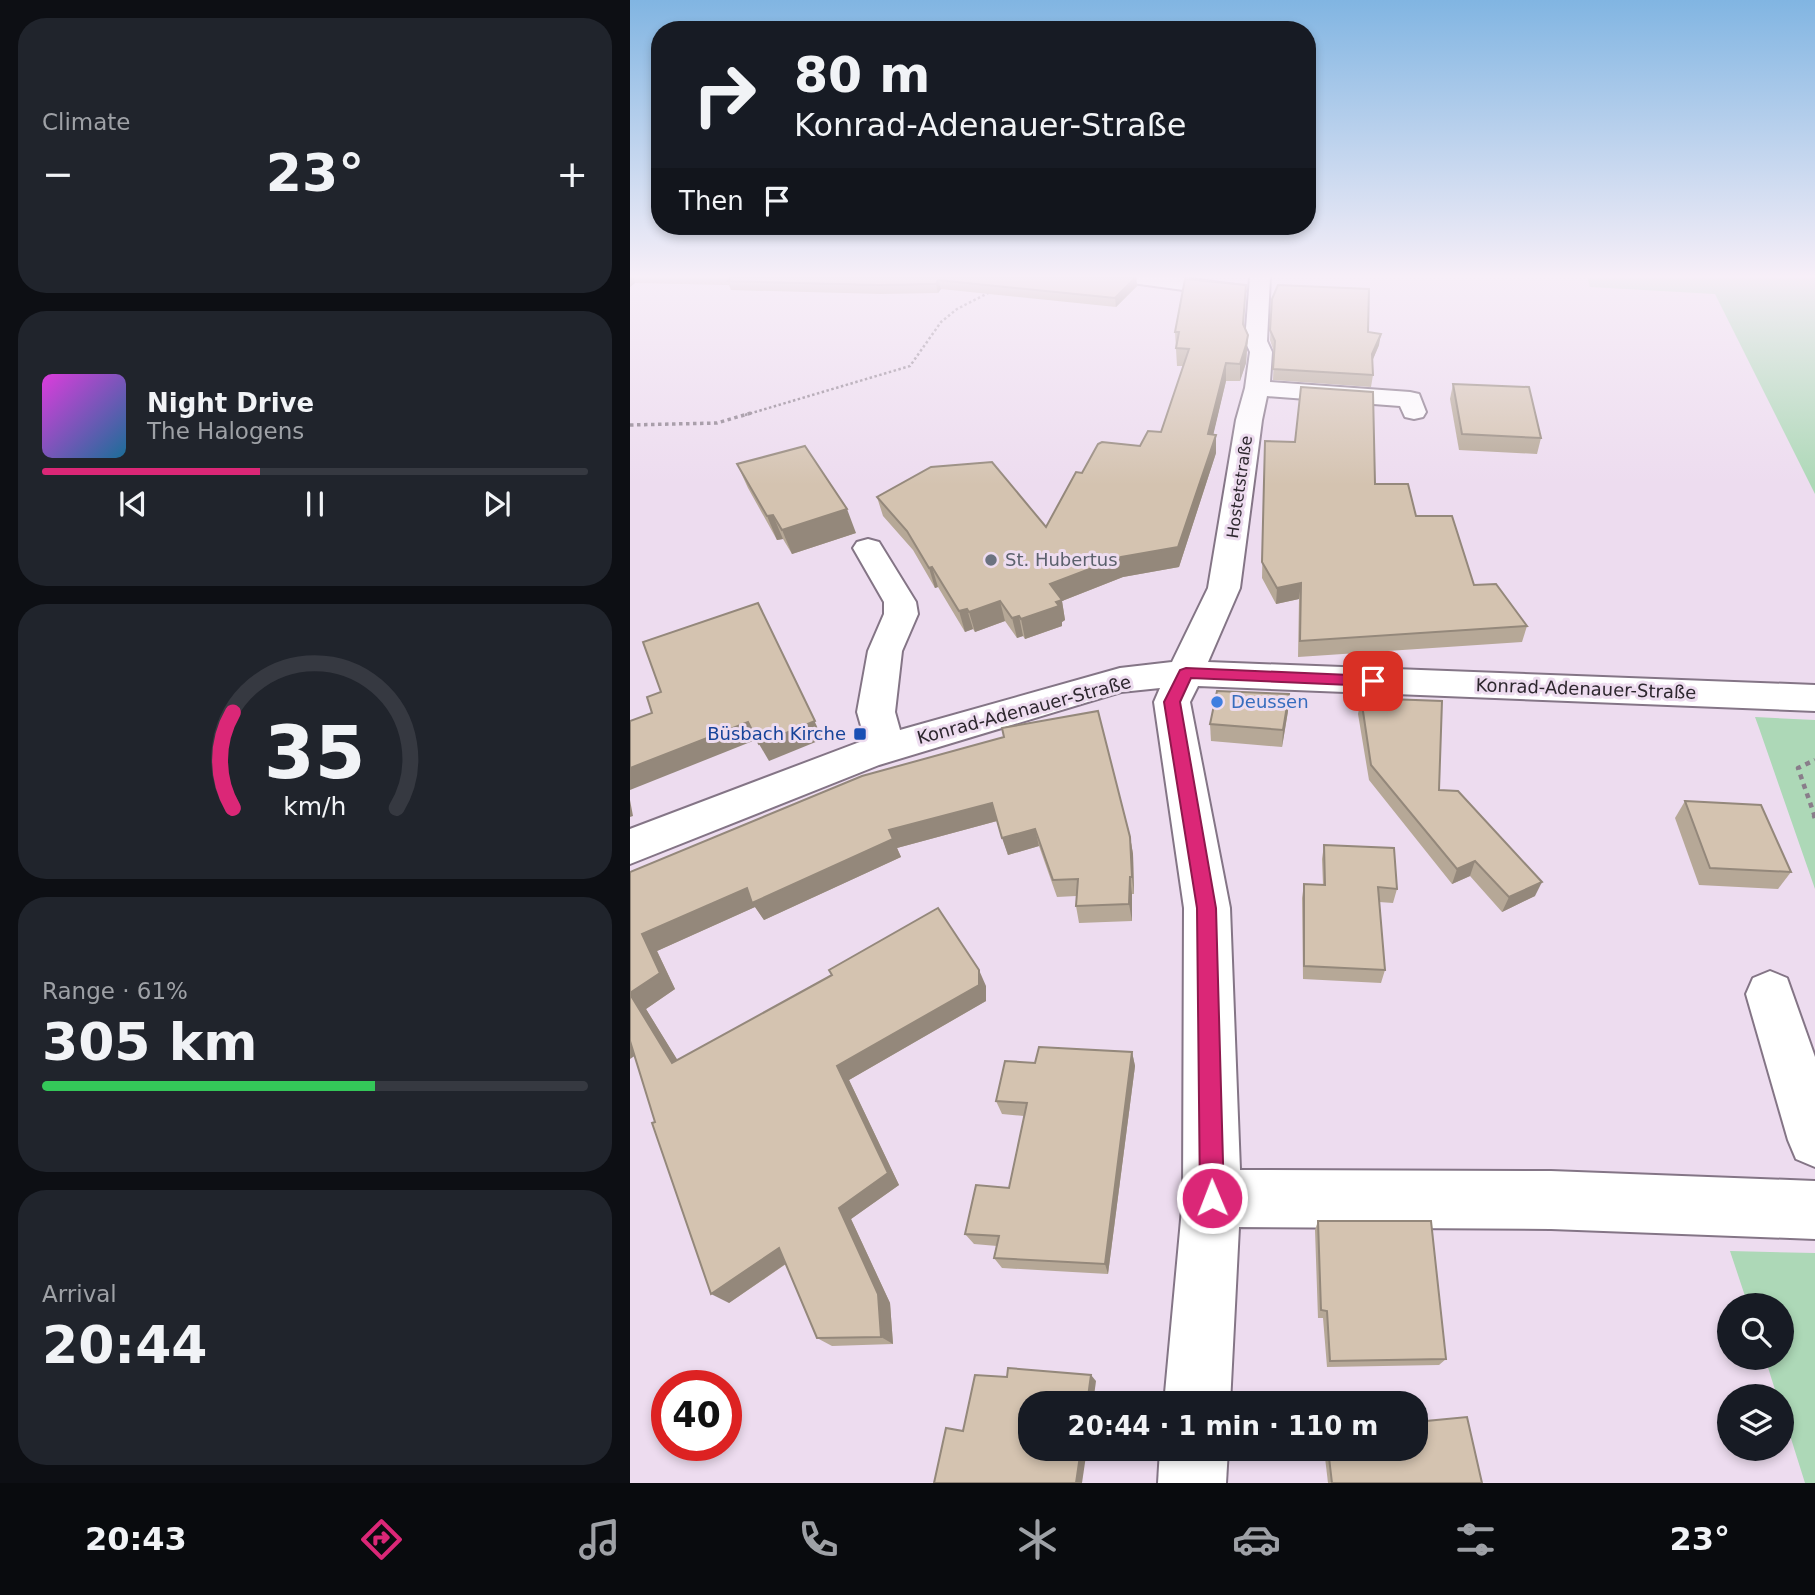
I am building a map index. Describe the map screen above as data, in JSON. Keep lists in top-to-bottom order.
{
  "streets": {
    "street": ["Hostetstraße", "Konrad-Adenauer-Straße"]
  },
  "crossings": [
    ["Hostetstraße", "Konrad-Adenauer-Straße"]
  ],
  "places": {
    "other": ["St. Hubertus", "Deussen"],
    "transit": ["Büsbach Kirche"]
  },
  "page": {
    "tile": [
      "Climate",
      ["Range · 61%", "305 km"],
      ["Arrival", "20:44"]
    ],
    "turn": ["80 m", "Konrad-Adenauer-Straße"],
    "heat": ["−", "23°", "+"],
    "then": "Then",
    "song": ["Night Drive", "The Halogens"],
    "limit": "40",
    "trip": "20:44 · 1 min · 110 m",
    "tabs": ["20:43", "23°"],
    "gauge": ["35", "km/h"]
  }
}
